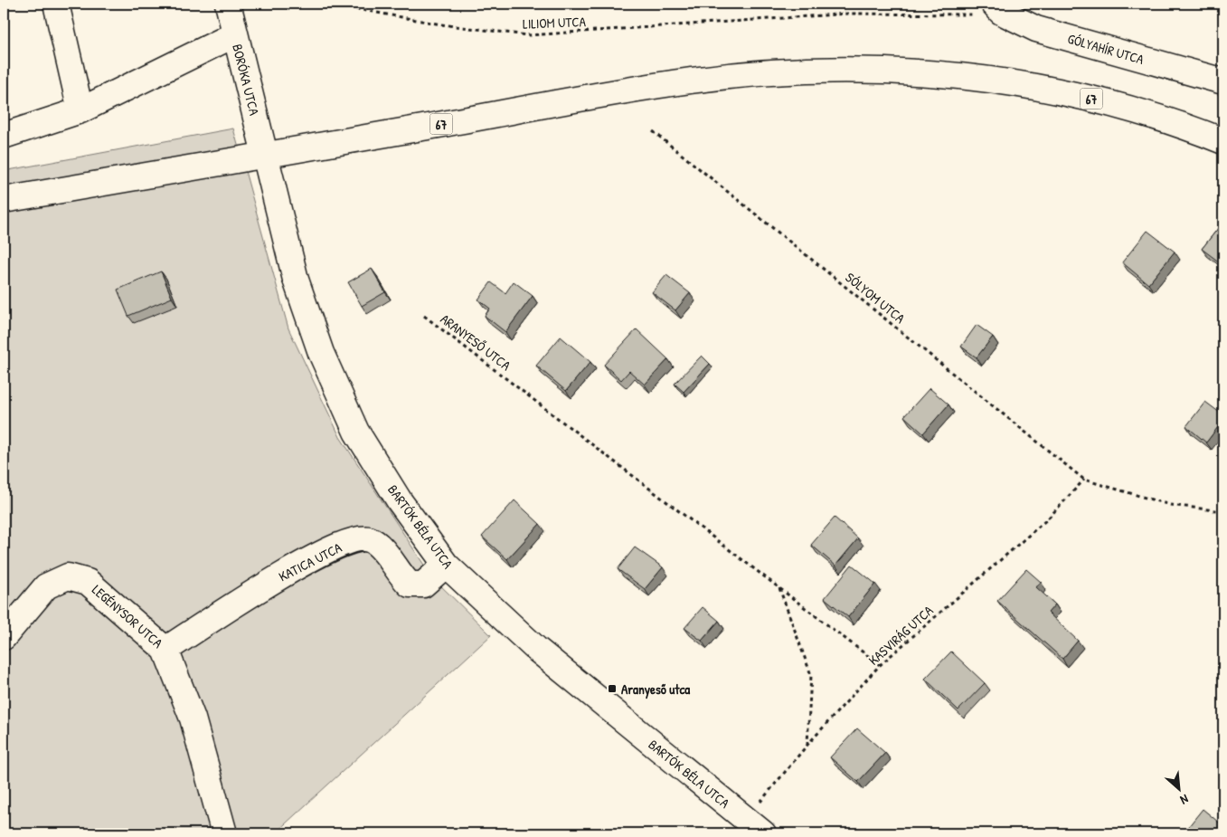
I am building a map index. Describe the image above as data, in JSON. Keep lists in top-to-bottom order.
{
  "streets": {
    "street": [
      "GÓLYAHÍR UTCA",
      "BORÓKA UTCA",
      "67",
      "BARTÓK BÉLA UTCA",
      "KATICA UTCA",
      "LEGÉNYSOR UTCA"
    ],
    "path": [
      "LILIOM UTCA",
      "SÓLYOM UTCA",
      "ARANYESŐ UTCA",
      "KASVIRÁG UTCA"
    ]
  },
  "crossings": [
    ["LILIOM UTCA", "GÓLYAHÍR UTCA"],
    ["BORÓKA UTCA", "67"],
    ["BORÓKA UTCA", "BARTÓK BÉLA UTCA"],
    ["67", "BARTÓK BÉLA UTCA"],
    ["SÓLYOM UTCA", "KASVIRÁG UTCA"],
    ["ARANYESŐ UTCA", "KASVIRÁG UTCA"],
    ["BARTÓK BÉLA UTCA", "KATICA UTCA"],
    ["BARTÓK BÉLA UTCA", "KASVIRÁG UTCA"],
    ["KATICA UTCA", "LEGÉNYSOR UTCA"]
  ],
  "places": {
    "transit": ["Aranyeső utca"]
  },
  "north": "bottom right"
}
